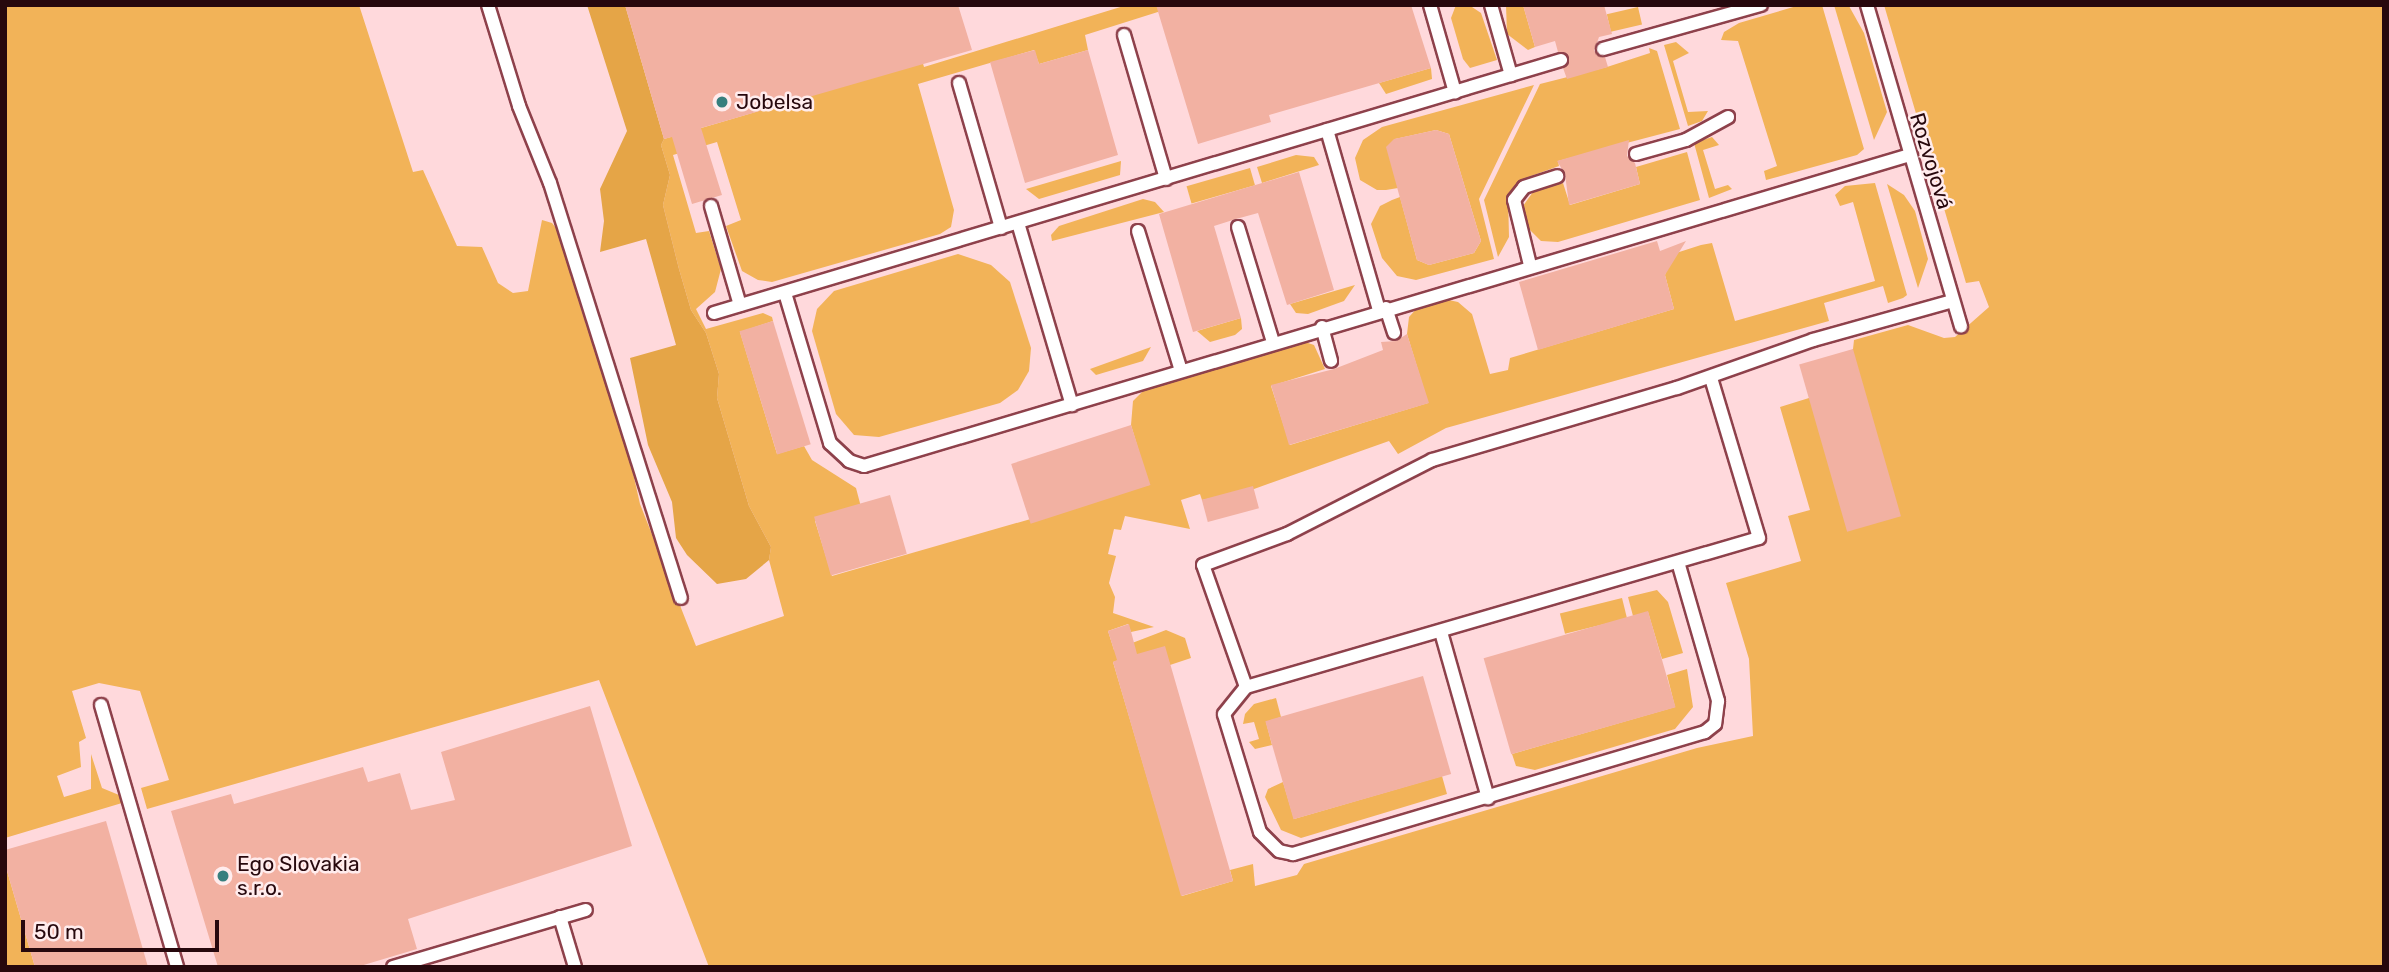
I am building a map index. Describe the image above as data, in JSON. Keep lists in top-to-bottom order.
{
  "streets": {
    "lane": ["Rozvojová"]
  },
  "places": ["Jobelsa", "Ego Slovakia s.r.o."],
  "scale_bar": "50 m"
}
